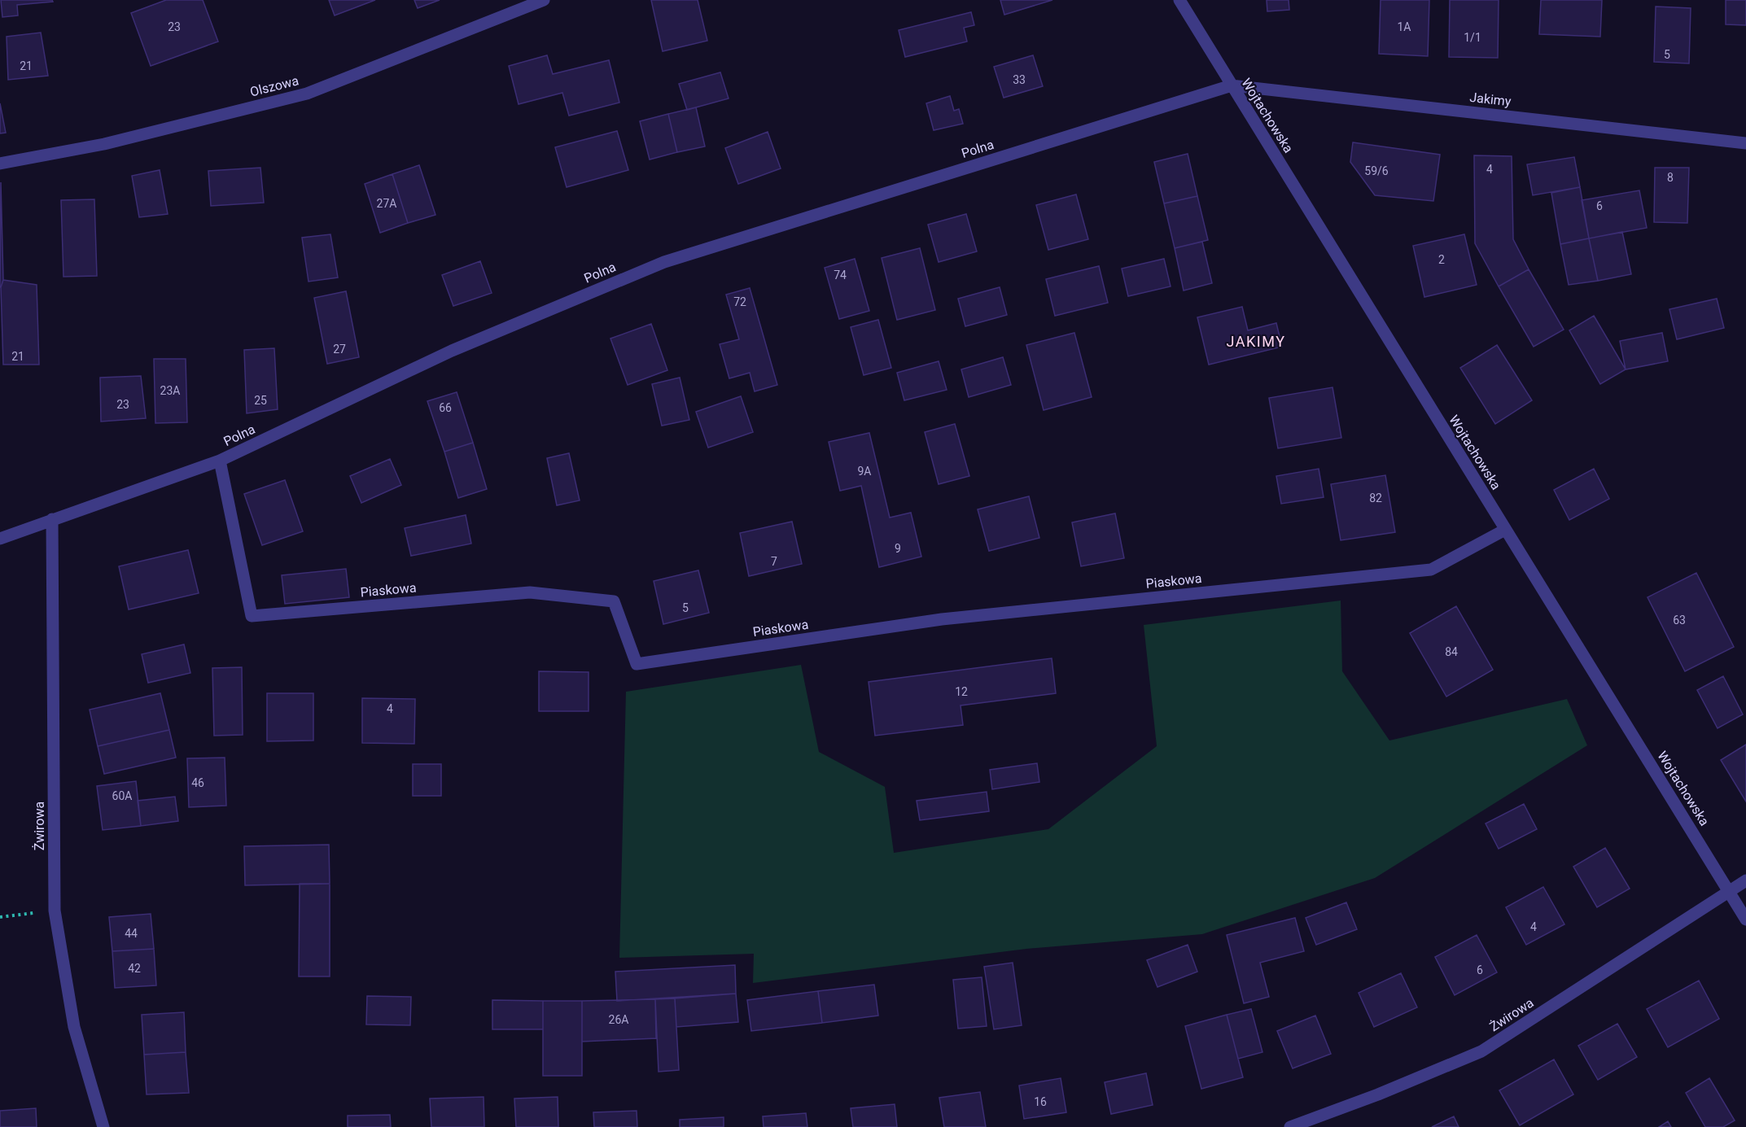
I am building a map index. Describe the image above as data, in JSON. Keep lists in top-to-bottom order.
{
  "streets": {
    "street": [
      "Olszowa",
      "Jakimy",
      "Wojtachowska",
      "Polna",
      "Piaskowa",
      "Żwirowa"
    ]
  },
  "crossings": [
    ["Jakimy", "Wojtachowska"],
    ["Jakimy", "Polna"],
    ["Wojtachowska", "Polna"],
    ["Wojtachowska", "Piaskowa"],
    ["Wojtachowska", "Żwirowa"],
    ["Polna", "Piaskowa"],
    ["Polna", "Żwirowa"]
  ],
  "districts": ["JAKIMY"],
  "house_numbers": [
    "23",
    "1A",
    "1/1",
    "5",
    "21",
    "33",
    "4",
    "59/6",
    "8",
    "27A",
    "6",
    "2",
    "74",
    "72",
    "27",
    "21",
    "23A",
    "25",
    "23",
    "66",
    "9A",
    "82",
    "9",
    "7",
    "5",
    "63",
    "84",
    "12",
    "4",
    "46",
    "60A",
    "4",
    "44",
    "42",
    "6",
    "26A",
    "16"
  ]
}
